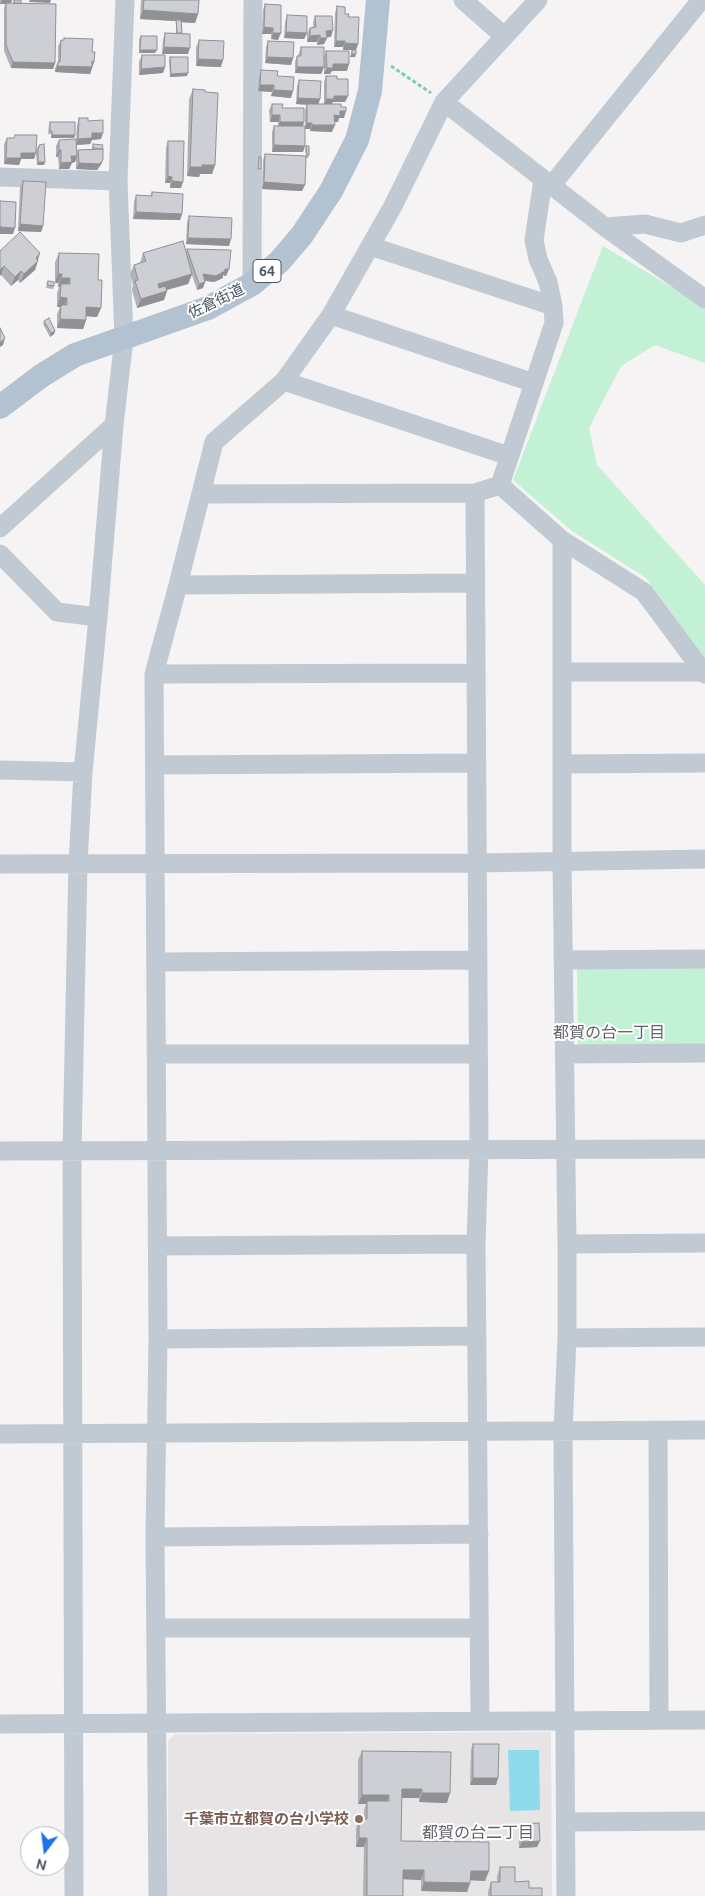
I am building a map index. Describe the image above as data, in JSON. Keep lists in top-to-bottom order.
{
  "streets": {
    "main road": ["64", "佐倉街道"]
  },
  "districts": ["都賀の台一丁目", "都賀の台二丁目"],
  "places": ["千葉市立都賀の台小学校"],
  "north": "bottom"
}
